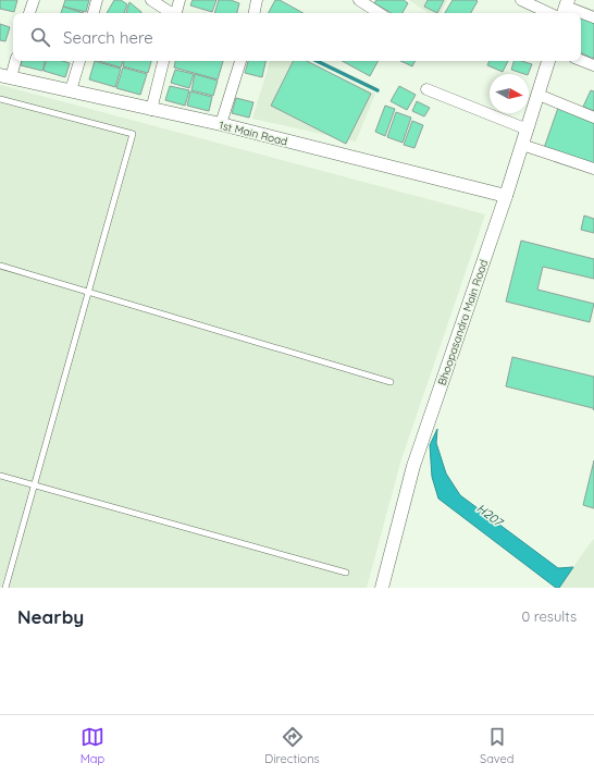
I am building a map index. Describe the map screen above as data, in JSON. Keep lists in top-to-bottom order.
{
  "streets": {
    "street": ["1st Main Road", "Bhoopasandra Main Road"]
  },
  "crossings": [
    ["1st Main Road", "Bhoopasandra Main Road"]
  ],
  "water": ["H207"],
  "north": "right",
  "page": {
    "search": "Search here",
    "heading": ["Nearby", "0 results"],
    "nav": ["Map", "Directions", "Saved"]
  }
}
